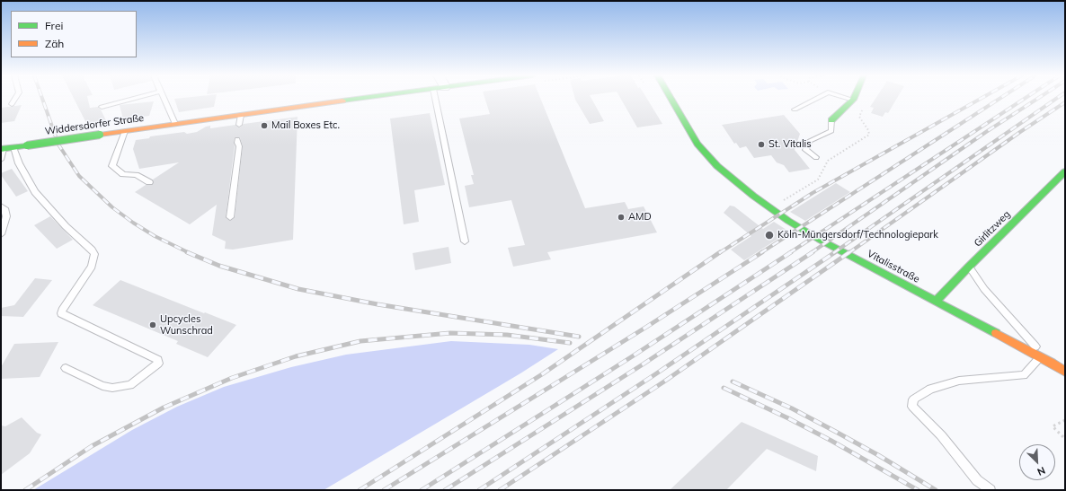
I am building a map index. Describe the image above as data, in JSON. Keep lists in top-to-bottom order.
{
  "streets": {
    "street": ["Widdersdorfer Straße", "Girlitzweg", "Vitalisstraße"]
  },
  "crossings": [
    ["Girlitzweg", "Vitalisstraße"]
  ],
  "places": [
    "Mail Boxes Etc.",
    "St. Vitalis",
    "AMD",
    "Köln-Müngersdorf/Technologiepark",
    "Upcycles Wunschrad"
  ],
  "legend": ["Frei", "Zäh"],
  "north": "bottom right"
}
